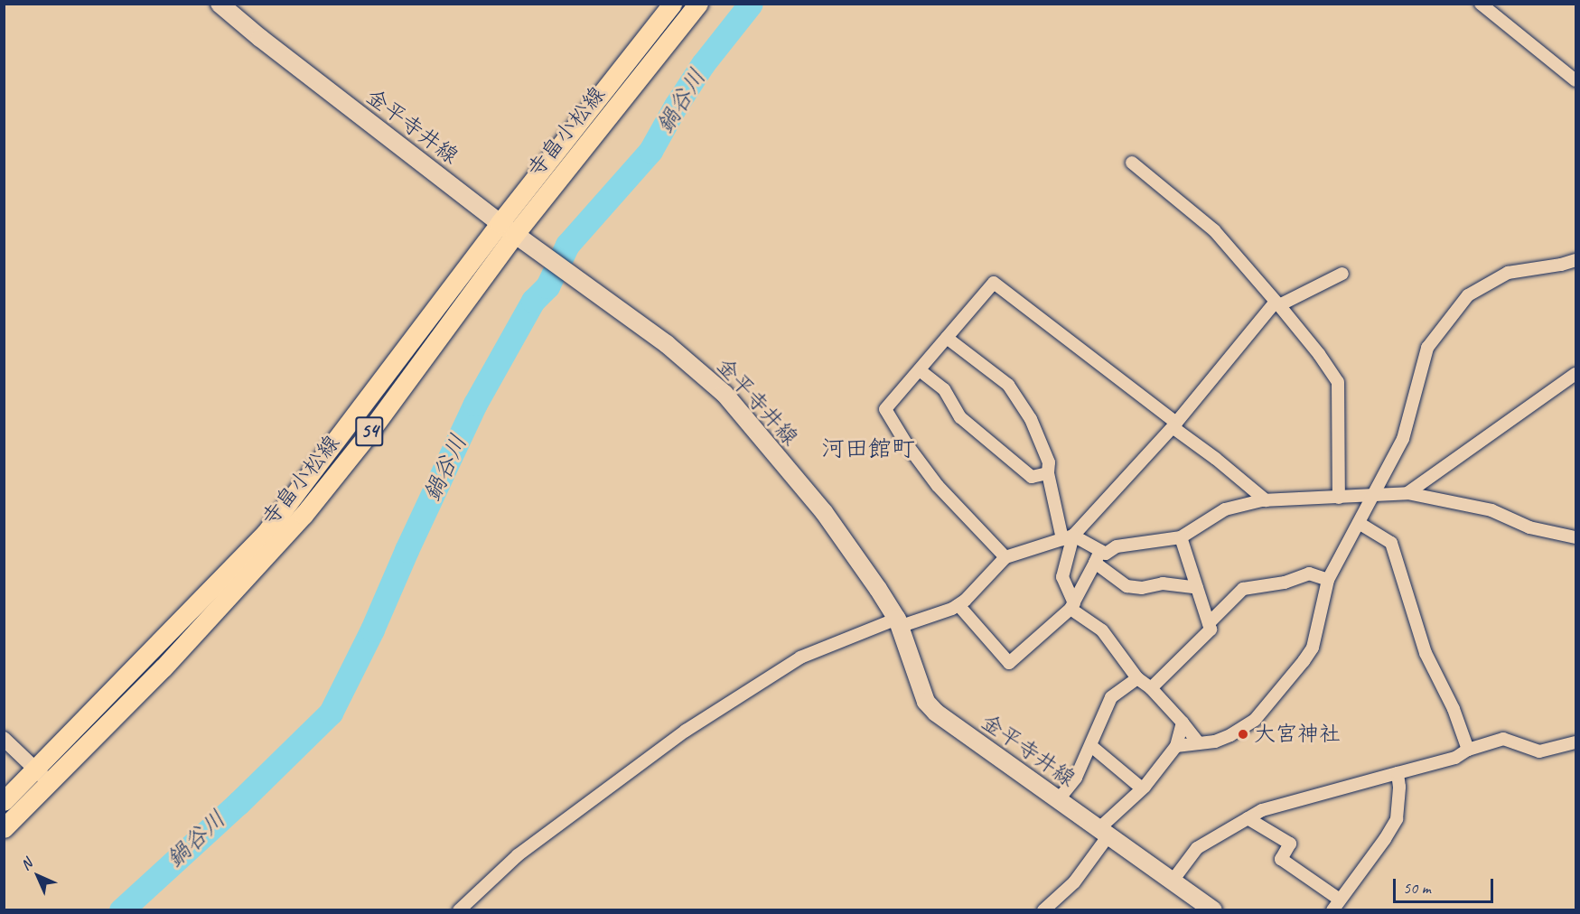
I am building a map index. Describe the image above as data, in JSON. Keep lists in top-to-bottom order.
{
  "streets": {
    "main road": ["金平寺井線", "寺畠小松線", "54"]
  },
  "crossings": [
    ["金平寺井線", "寺畠小松線"]
  ],
  "districts": ["河田館町"],
  "water": ["鍋谷川"],
  "places": ["大宮神社"],
  "scale_bar": "50 m",
  "north": "top left"
}
